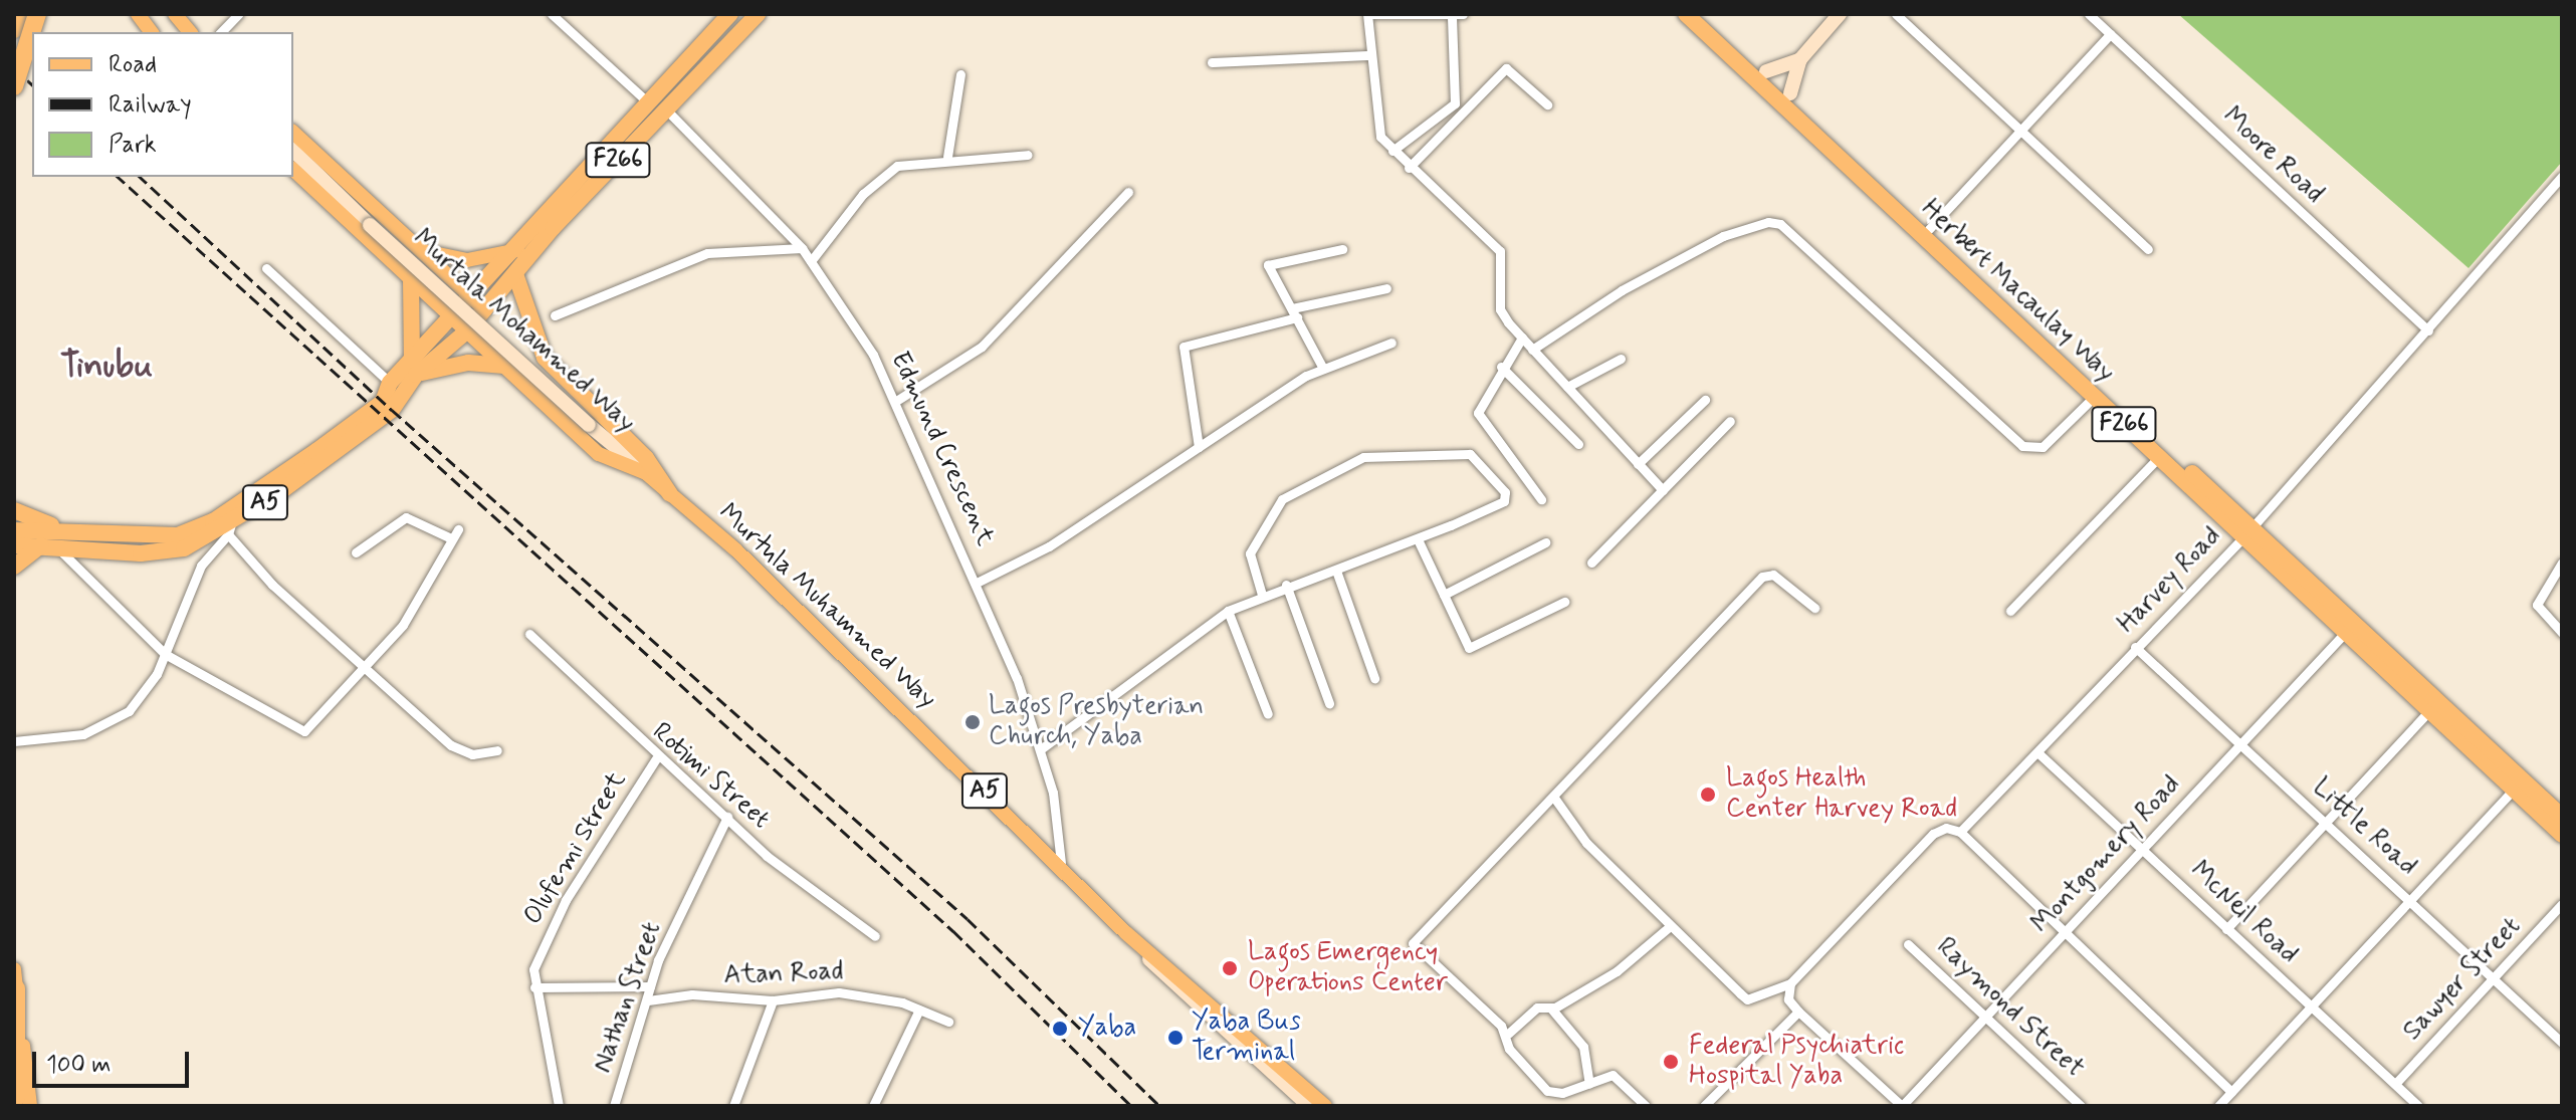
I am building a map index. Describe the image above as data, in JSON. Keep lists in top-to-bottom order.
{
  "streets": {
    "highway": ["F266", "Herbert Macaulay Way", "A5"],
    "main road": ["Murtala Mohammed Way", "Murtula Muhammed Way"],
    "street": [
      "Moore Road",
      "Edmund Crescent",
      "Harvey Road",
      "Rotimi Street",
      "Little Road",
      "Olufemi Street",
      "Montgomery Road",
      "McNeil Road",
      "Atan Road",
      "Sawyer Street",
      "Nathan Street",
      "Raymond Street"
    ]
  },
  "crossings": [
    ["Moore Road", "Harvey Road"],
    ["F266", "Edmund Crescent"],
    ["F266", "A5"],
    ["Herbert Macaulay Way", "Harvey Road"],
    ["Herbert Macaulay Way", "Montgomery Road"],
    ["Murtala Mohammed Way", "A5"],
    ["Murtala Mohammed Way", "Murtula Muhammed Way"],
    ["Edmund Crescent", "Murtula Muhammed Way"],
    ["A5", "Murtula Muhammed Way"],
    ["Harvey Road", "Little Road"],
    ["Harvey Road", "McNeil Road"],
    ["Rotimi Street", "Olufemi Street"],
    ["Rotimi Street", "Nathan Street"],
    ["Little Road", "Montgomery Road"],
    ["Little Road", "Sawyer Street"],
    ["Montgomery Road", "McNeil Road"],
    ["Montgomery Road", "Raymond Street"],
    ["McNeil Road", "Sawyer Street"],
    ["Atan Road", "Nathan Street"]
  ],
  "districts": ["Tinubu"],
  "places": [
    "Lagos Presbyterian Church, Yaba",
    "Lagos Health Center Harvey Road",
    "Lagos Emergency Operations Center",
    "Yaba",
    "Yaba Bus Terminal",
    "Federal Psychiatric Hospital Yaba"
  ],
  "legend": ["Road", "Railway", "Park"],
  "scale_bar": "100 m"
}
